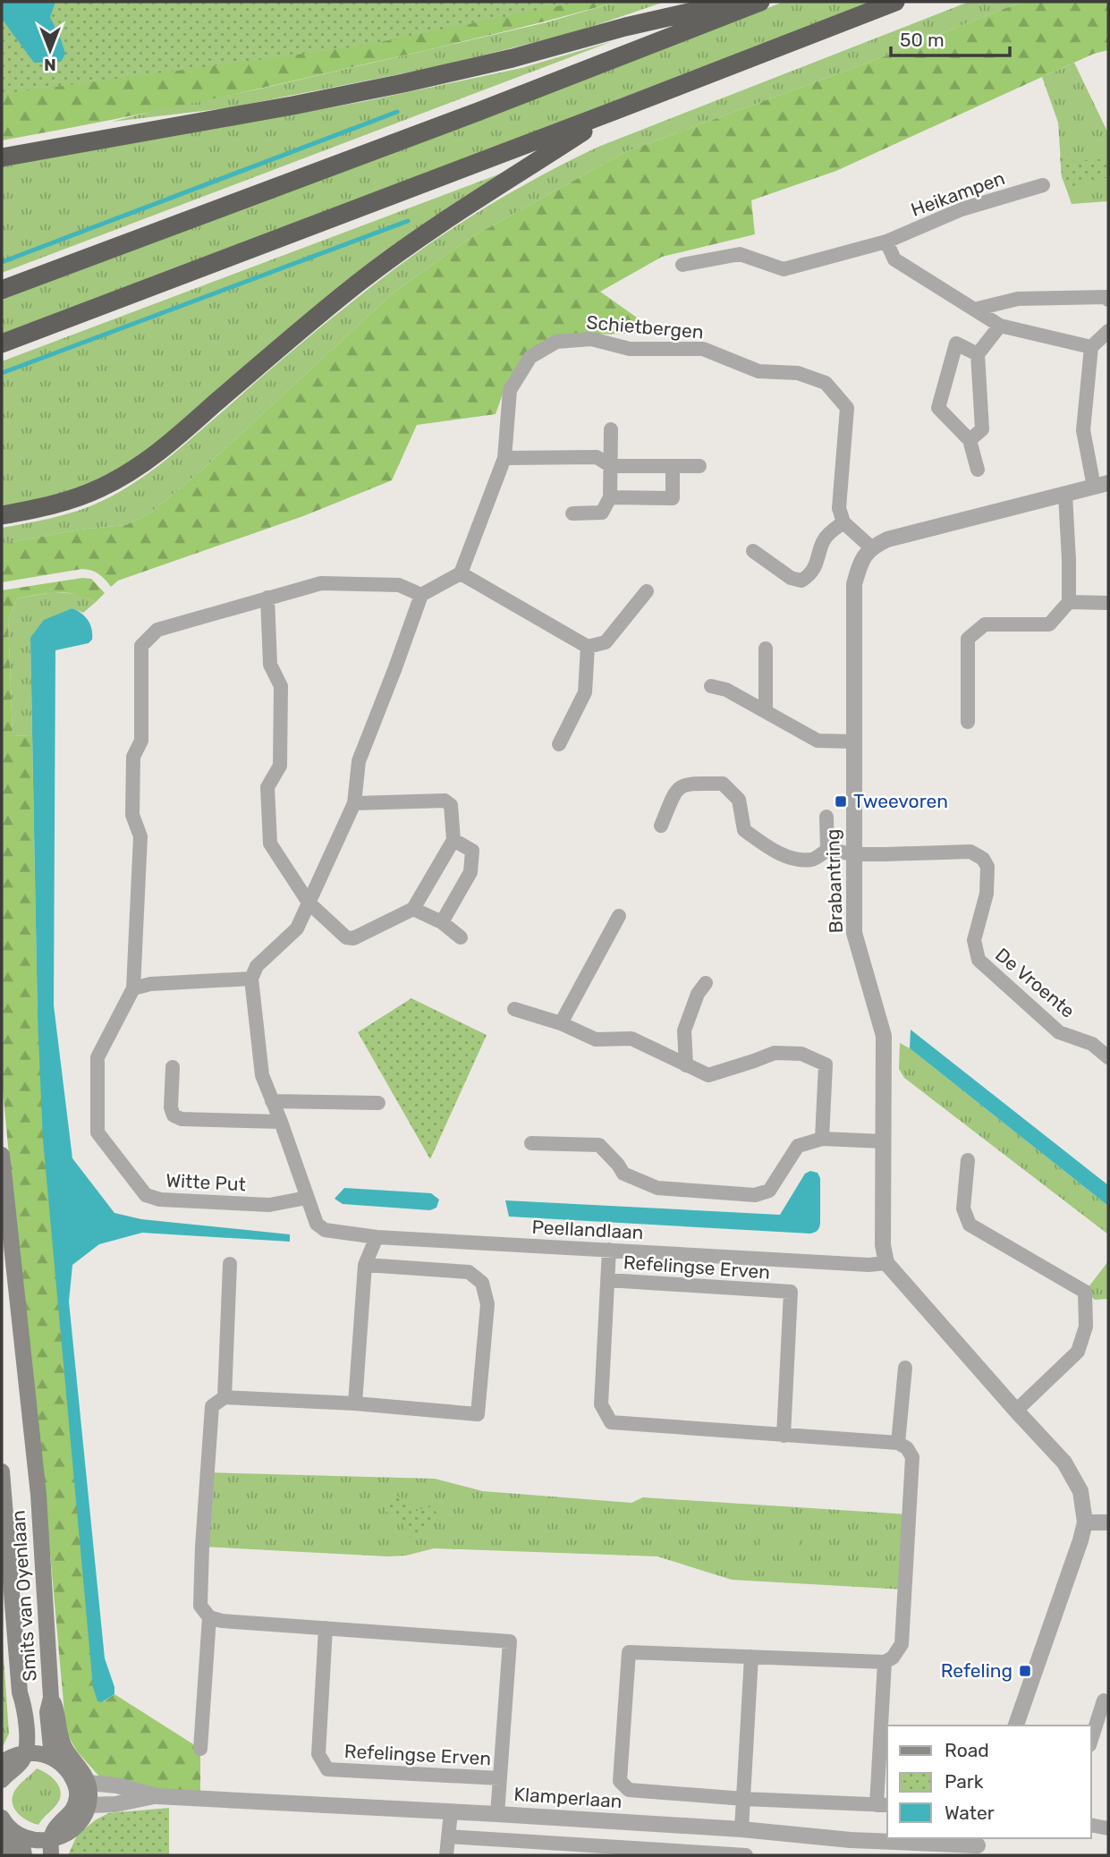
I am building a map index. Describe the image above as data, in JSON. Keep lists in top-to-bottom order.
{
  "streets": {
    "main road": ["Smits van Oyenlaan"],
    "street": [
      "Heikampen",
      "Schietbergen",
      "Brabantring",
      "De Vroente",
      "Witte Put",
      "Peellandlaan",
      "Refelingse Erven",
      "Klamperlaan"
    ]
  },
  "crossings": [
    ["Brabantring", "De Vroente"],
    ["Brabantring", "Peellandlaan"],
    ["Witte Put", "Peellandlaan"],
    ["Peellandlaan", "Refelingse Erven"],
    ["Refelingse Erven", "Klamperlaan"]
  ],
  "places": {
    "transit": ["Tweevoren", "Refeling"]
  },
  "legend": ["Road", "Park", "Water"],
  "scale_bar": "50 m",
  "north": "bottom"
}
